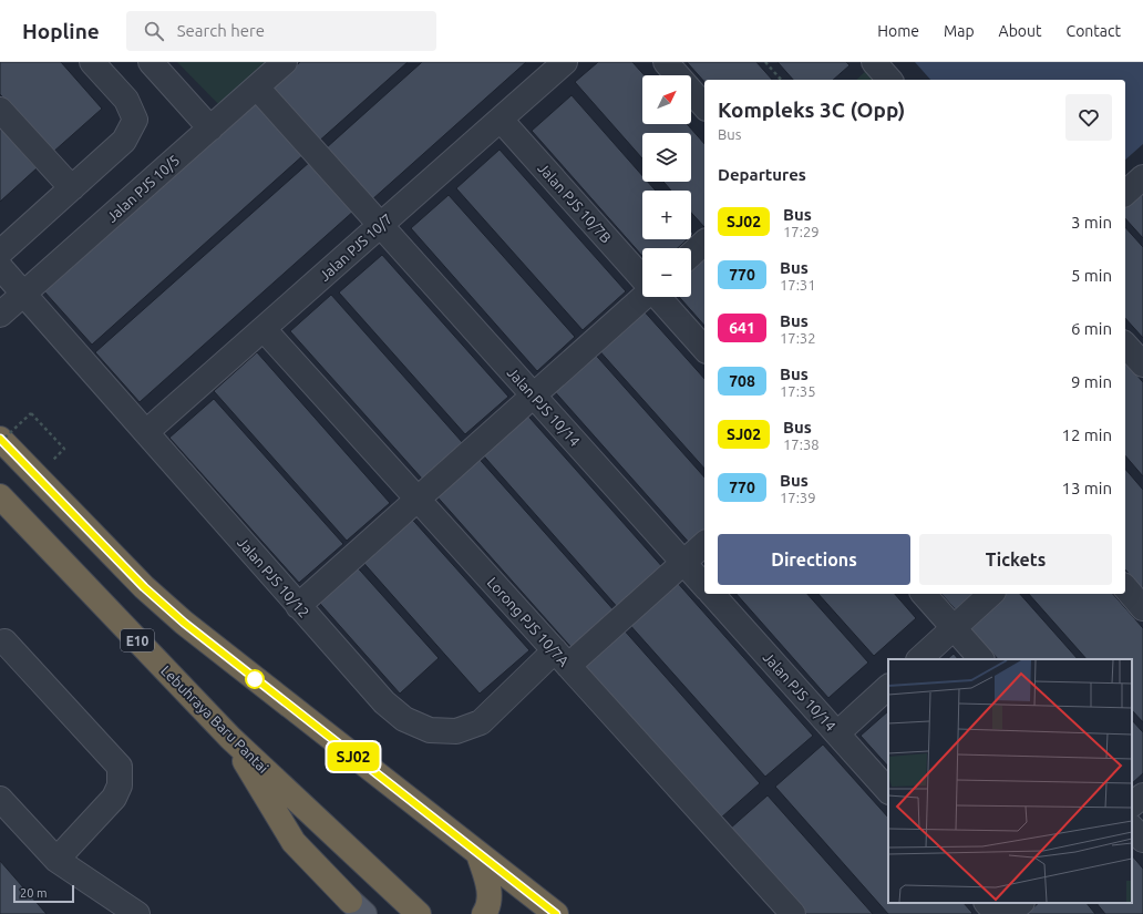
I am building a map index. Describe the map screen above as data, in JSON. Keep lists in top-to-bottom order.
{
  "streets": {
    "highway": ["E10", "Lebuhraya Baru Pantai"],
    "street": [
      "Jalan PJS 10/5",
      "Jalan PJS 10/7B",
      "Jalan PJS 10/7",
      "Jalan PJS 10/14",
      "Jalan PJS 10/12",
      "Lorong PJS 10/7A"
    ]
  },
  "crossings": [
    ["Jalan PJS 10/5", "Jalan PJS 10/14"],
    ["Jalan PJS 10/5", "Jalan PJS 10/12"],
    ["Jalan PJS 10/7B", "Jalan PJS 10/7"],
    ["Jalan PJS 10/7", "Jalan PJS 10/14"],
    ["Jalan PJS 10/7", "Jalan PJS 10/12"],
    ["Jalan PJS 10/7", "Lorong PJS 10/7A"],
    ["Jalan PJS 10/14", "Jalan PJS 10/12"],
    ["Jalan PJS 10/12", "Lorong PJS 10/7A"]
  ],
  "lines": ["bus line SJ02"],
  "scale_bar": "20 m",
  "north": "top right",
  "page": {
    "header": "Hopline",
    "search": "Search here",
    "nav": [
      "Home",
      "Map",
      "About",
      "Contact"
    ],
    "on_map": "SJ02",
    "map_buttons": ["+", "−"],
    "heading": [
      ["Kompleks 3C (Opp)", "Bus"],
      "Departures"
    ],
    "list": [
      {
        "mark": "SJ02",
        "name": "Bus",
        "note": "17:29",
        "value": "3 min"
      },
      {
        "mark": "770",
        "name": "Bus",
        "note": "17:31",
        "value": "5 min"
      },
      {
        "mark": "641",
        "name": "Bus",
        "note": "17:32",
        "value": "6 min"
      },
      {
        "mark": "708",
        "name": "Bus",
        "note": "17:35",
        "value": "9 min"
      },
      {
        "mark": "SJ02",
        "name": "Bus",
        "note": "17:38",
        "value": "12 min"
      },
      {
        "mark": "770",
        "name": "Bus",
        "note": "17:39",
        "value": "13 min"
      }
    ],
    "buttons": ["Directions", "Tickets"],
    "scale": "20 m"
  }
}
